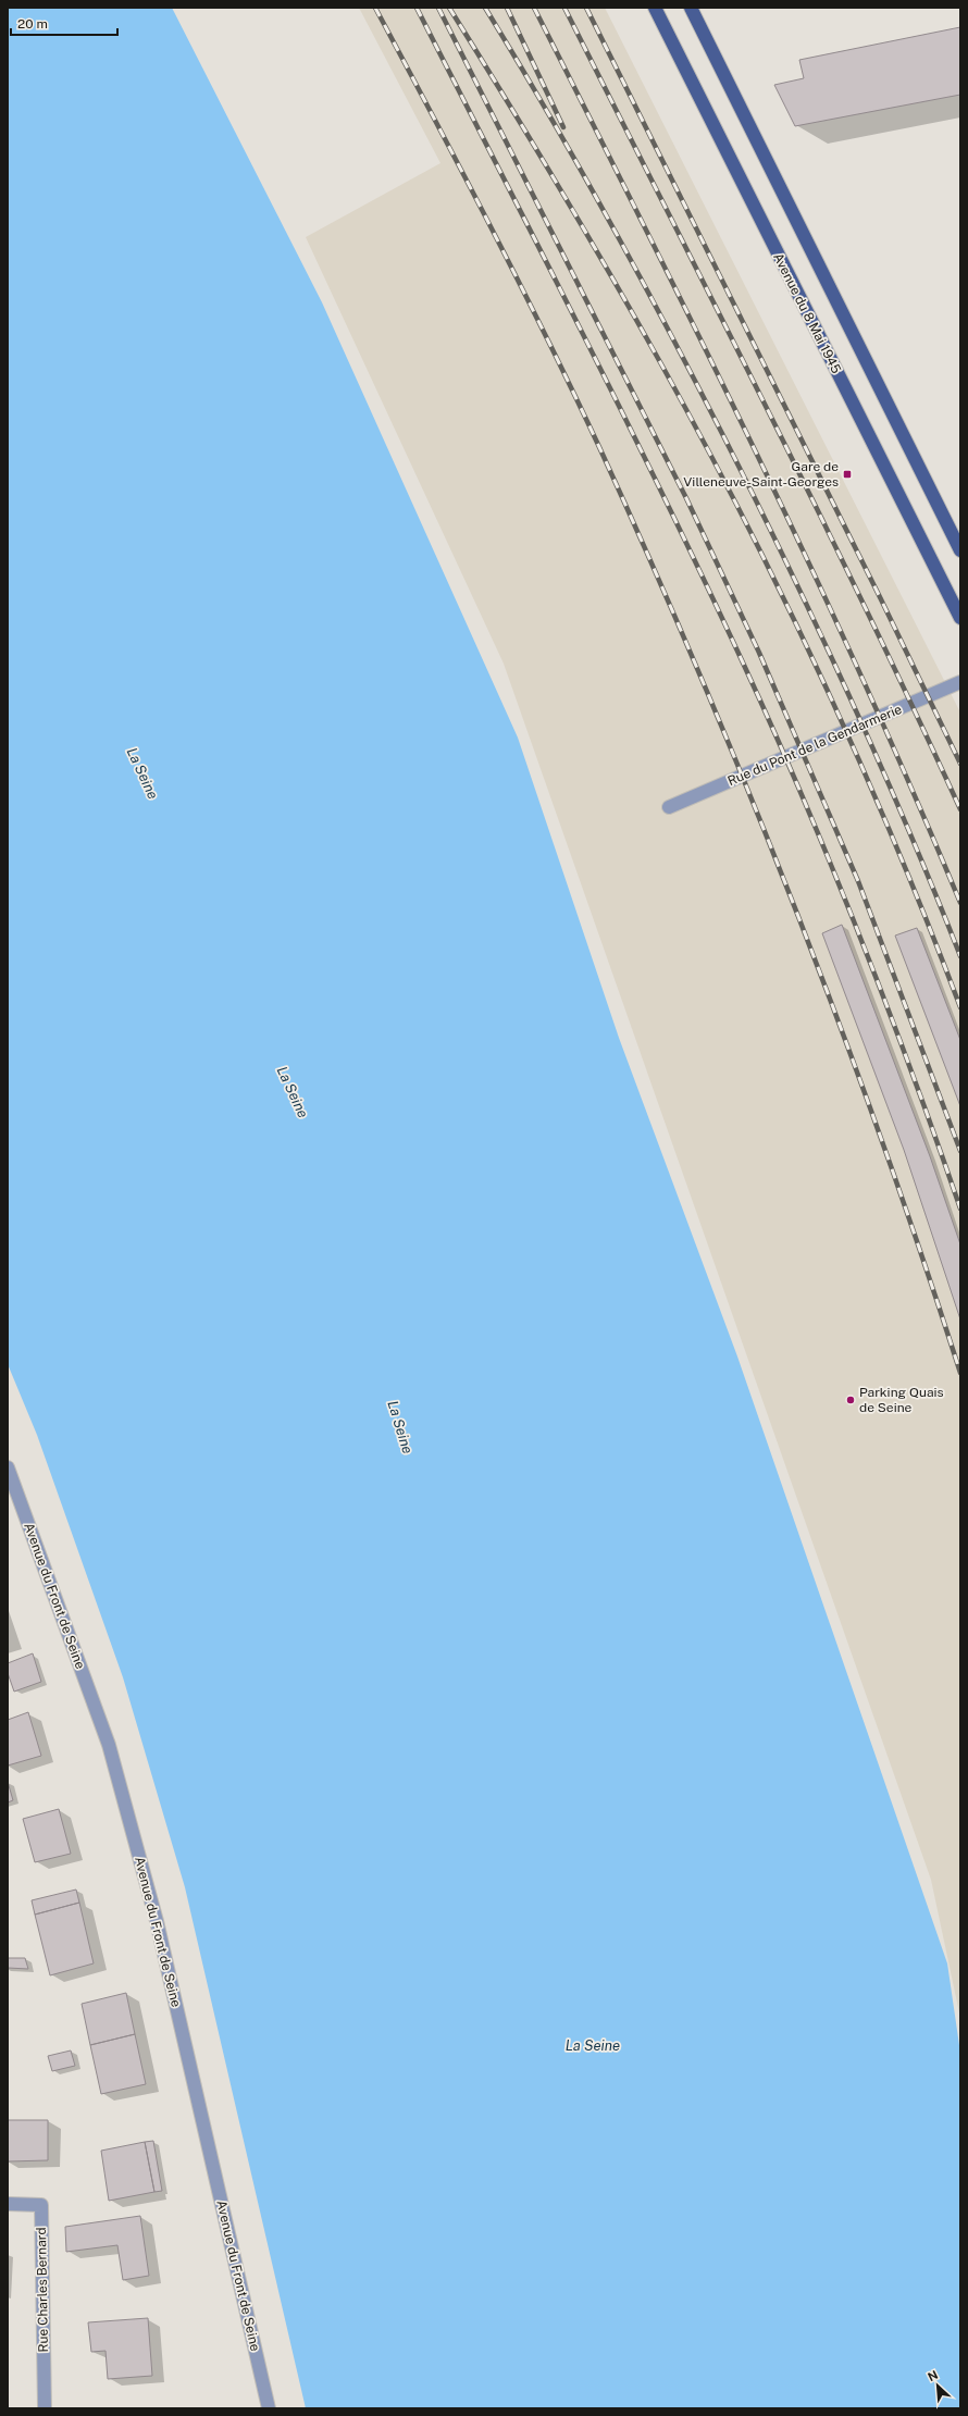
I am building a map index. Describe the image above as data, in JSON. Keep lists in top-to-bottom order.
{
  "streets": {
    "main road": ["Avenue du 8 Mai 1945"],
    "street": ["Rue du Pont de la Gendarmerie", "Avenue du Front de Seine", "Rue Charles Bernard"]
  },
  "water": ["La Seine"],
  "places": {
    "transit": ["Gare de Villeneuve-Saint-Georges"],
    "other": ["Parking Quais de Seine"]
  },
  "scale_bar": "20 m",
  "north": "top left"
}
